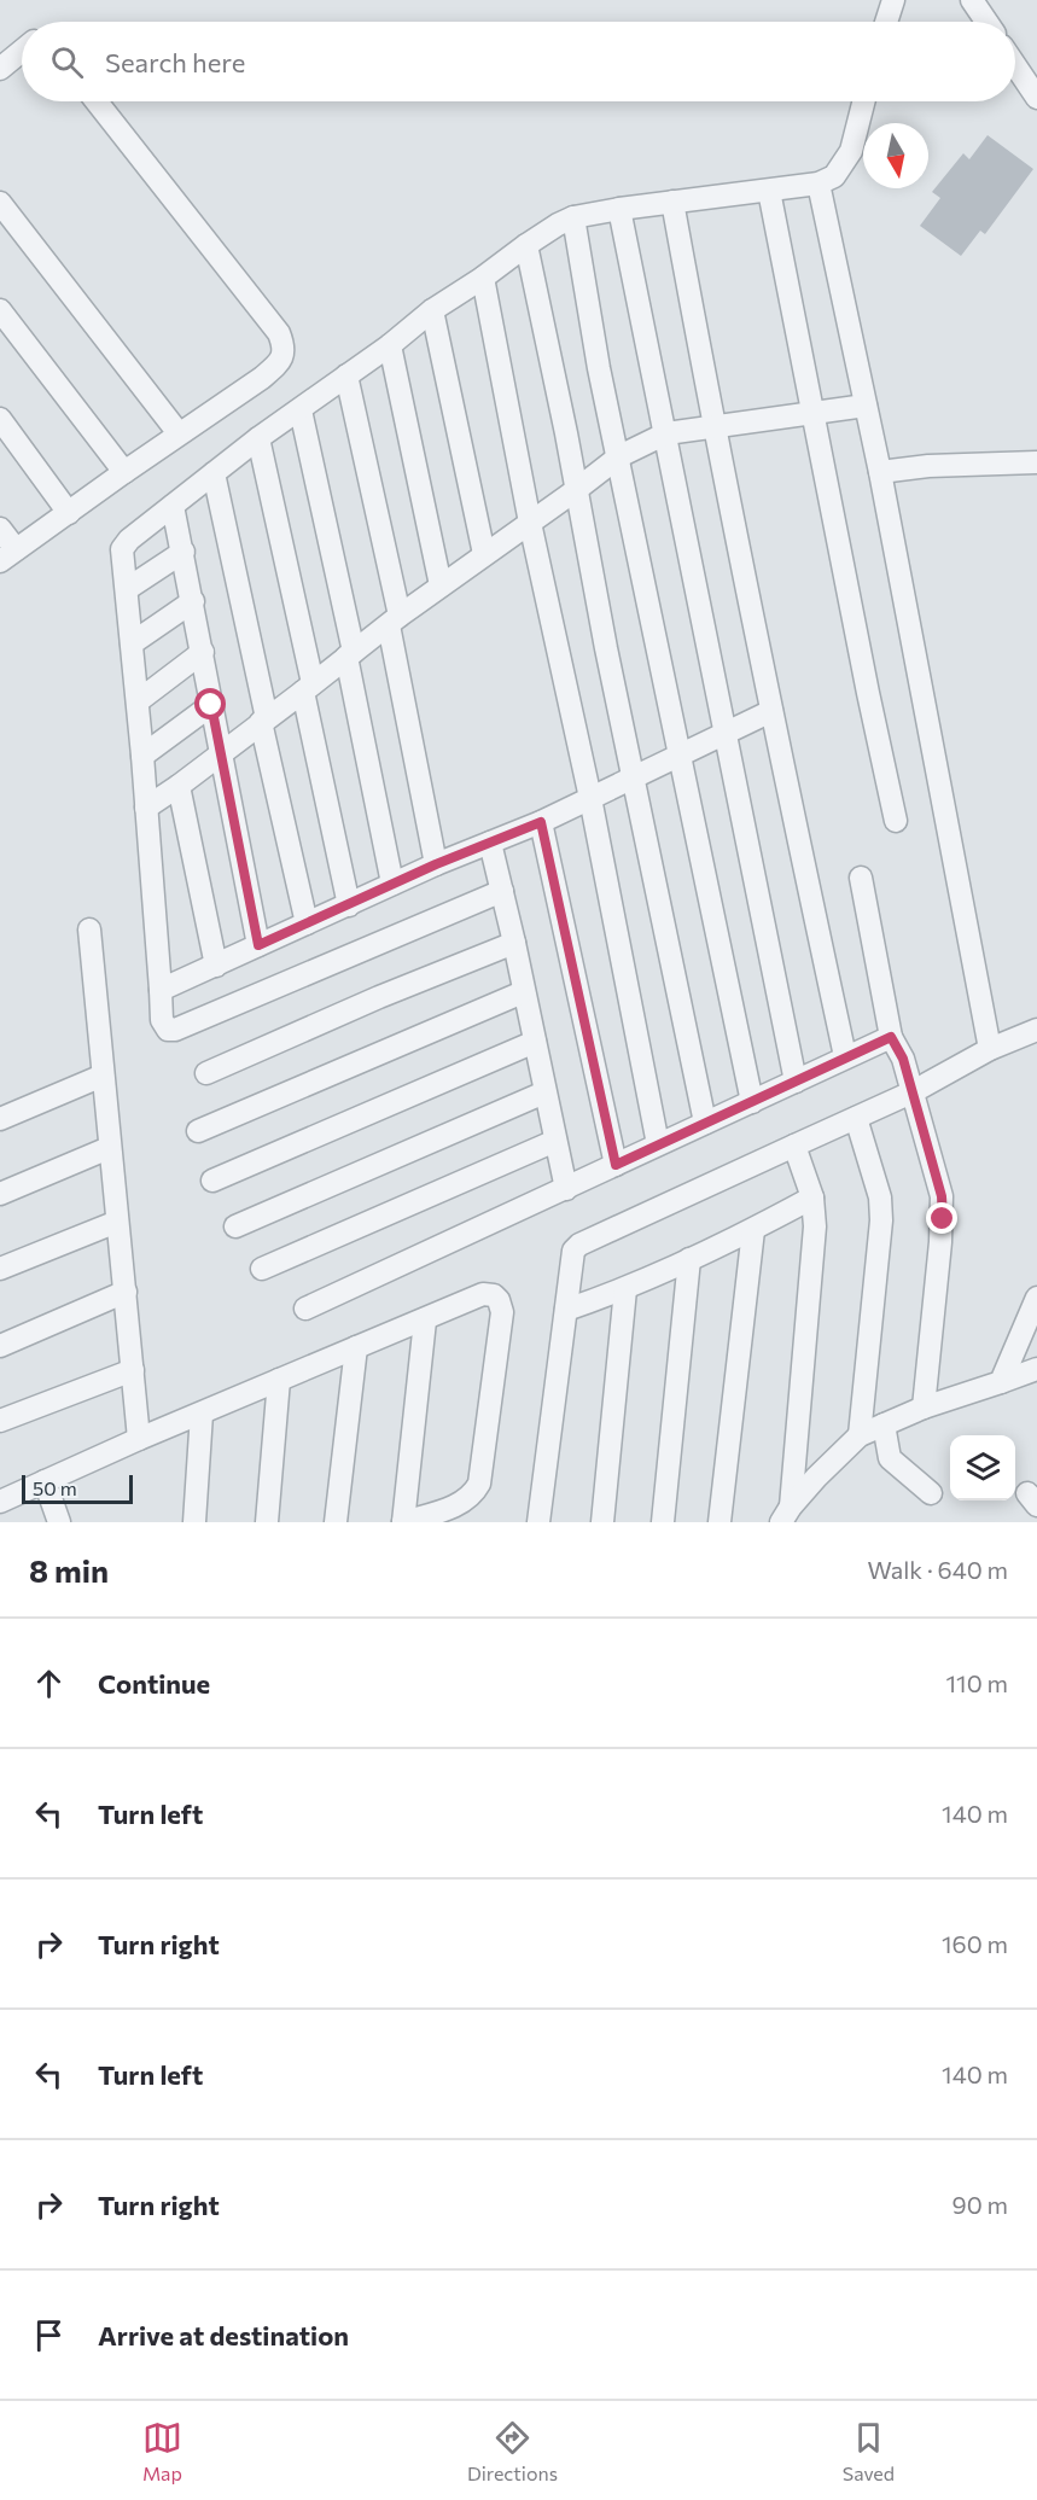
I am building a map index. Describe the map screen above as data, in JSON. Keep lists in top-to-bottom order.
{
  "scale_bar": "50 m",
  "north": "bottom",
  "page": {
    "search": "Search here",
    "scale": "50 m",
    "heading": ["8 min", "Walk · 640 m"],
    "list": [
      ["Continue", "110 m"],
      ["Turn left", "140 m"],
      ["Turn right", "160 m"],
      ["Turn left", "140 m"],
      ["Turn right", "90 m"],
      "Arrive at destination"
    ],
    "nav": ["Map", "Directions", "Saved"]
  }
}
